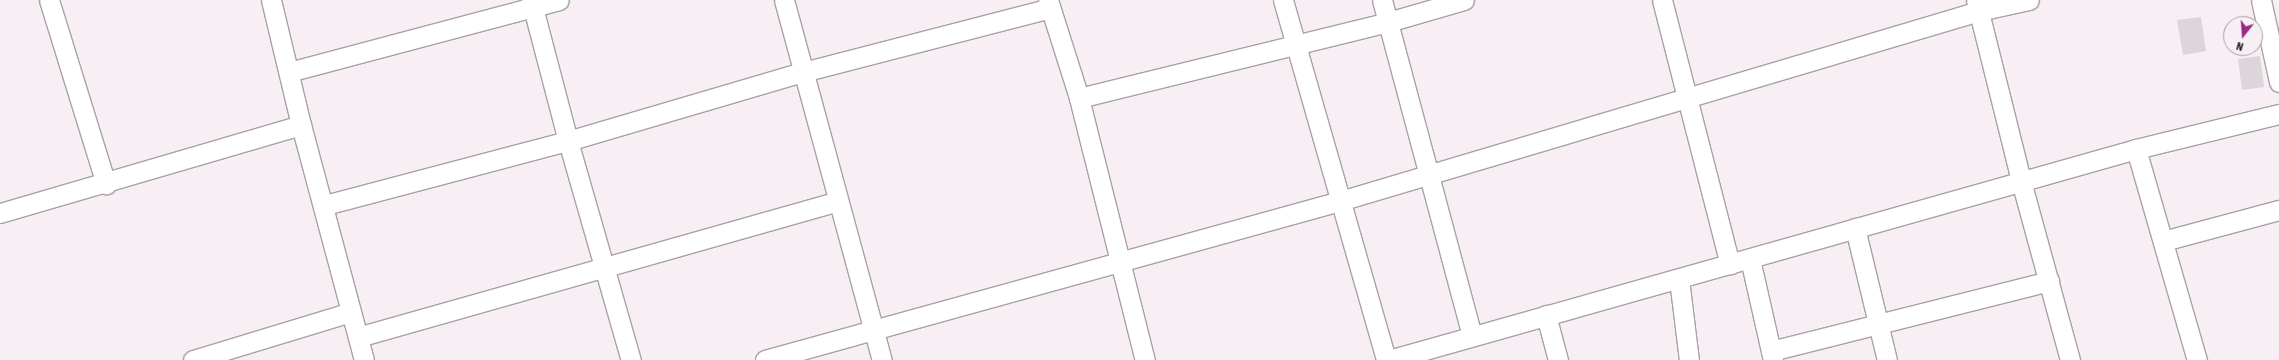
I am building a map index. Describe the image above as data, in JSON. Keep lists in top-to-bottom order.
{
  "north": "bottom"
}
